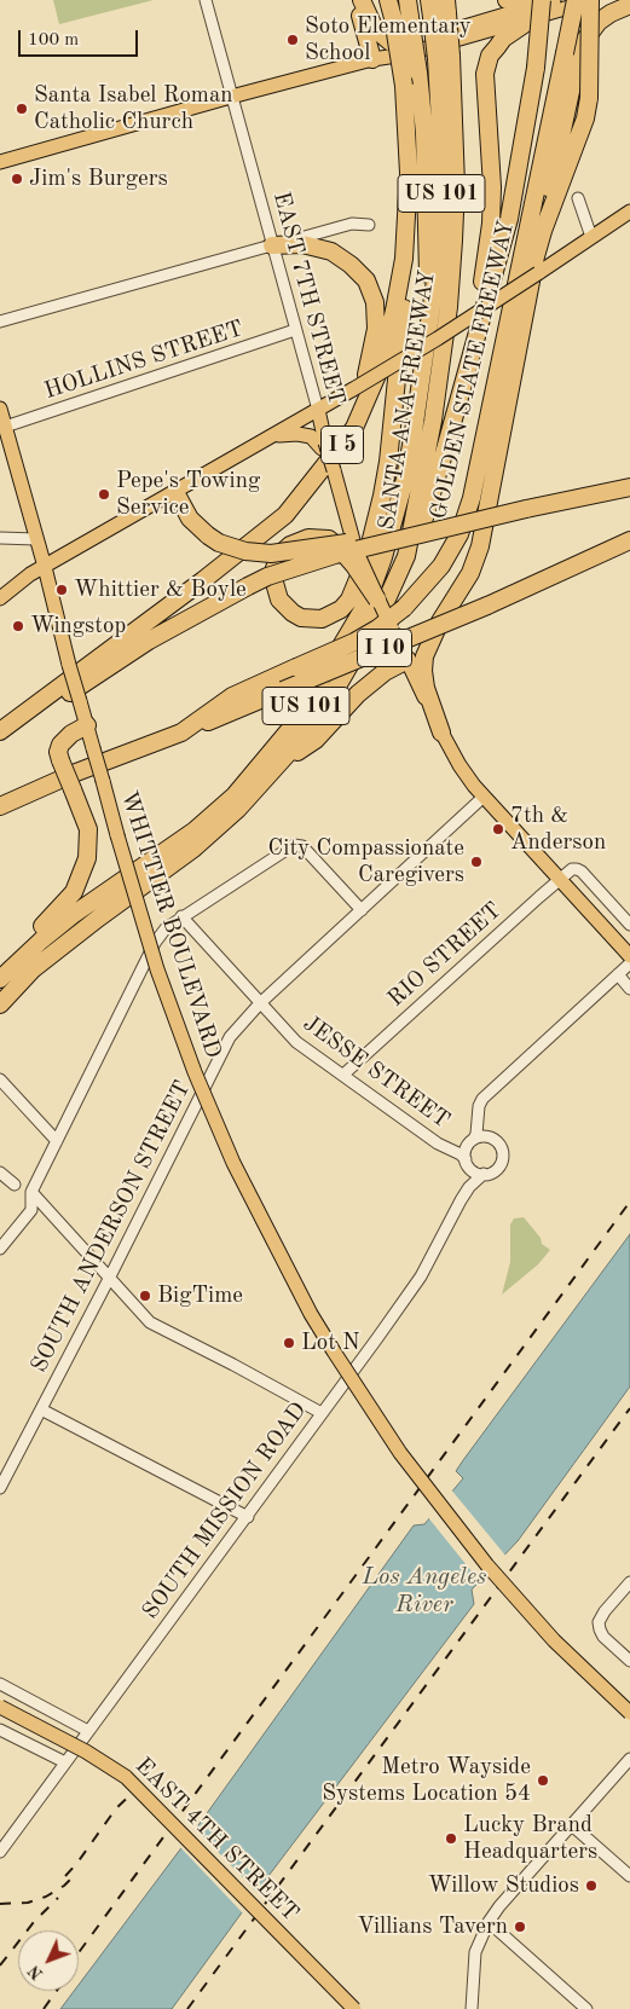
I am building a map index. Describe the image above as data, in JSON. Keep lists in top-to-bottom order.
{
  "streets": {
    "highway": [
      "US 101",
      "GOLDEN STATE FREEWAY",
      "SANTA ANA FREEWAY",
      "I 5",
      "I 10"
    ],
    "main road": ["EAST 7TH STREET", "WHITTIER BOULEVARD", "EAST 4TH STREET"],
    "street": [
      "HOLLINS STREET",
      "RIO STREET",
      "JESSE STREET",
      "SOUTH ANDERSON STREET",
      "SOUTH MISSION ROAD"
    ]
  },
  "crossings": [
    ["EAST 7TH STREET", "HOLLINS STREET"],
    ["EAST 7TH STREET", "I 5"],
    ["EAST 7TH STREET", "RIO STREET"],
    ["EAST 7TH STREET", "SOUTH ANDERSON STREET"],
    ["HOLLINS STREET", "WHITTIER BOULEVARD"],
    ["GOLDEN STATE FREEWAY", "I 10"],
    ["RIO STREET", "JESSE STREET"],
    ["JESSE STREET", "SOUTH ANDERSON STREET"],
    ["JESSE STREET", "SOUTH MISSION ROAD"]
  ],
  "water": ["Los Angeles River"],
  "places": [
    "Soto Elementary School",
    "Santa Isabel Roman Catholic Church",
    "Jim's Burgers",
    "Pepe's Towing Service",
    "Whittier & Boyle",
    "Wingstop",
    "7th & Anderson",
    "City Compassionate Caregivers",
    "BigTime",
    "Lot N",
    "Metro Wayside Systems Location 54",
    "Lucky Brand Headquarters",
    "Willow Studios",
    "Villians Tavern"
  ],
  "scale_bar": "100 m",
  "north": "bottom left"
}
